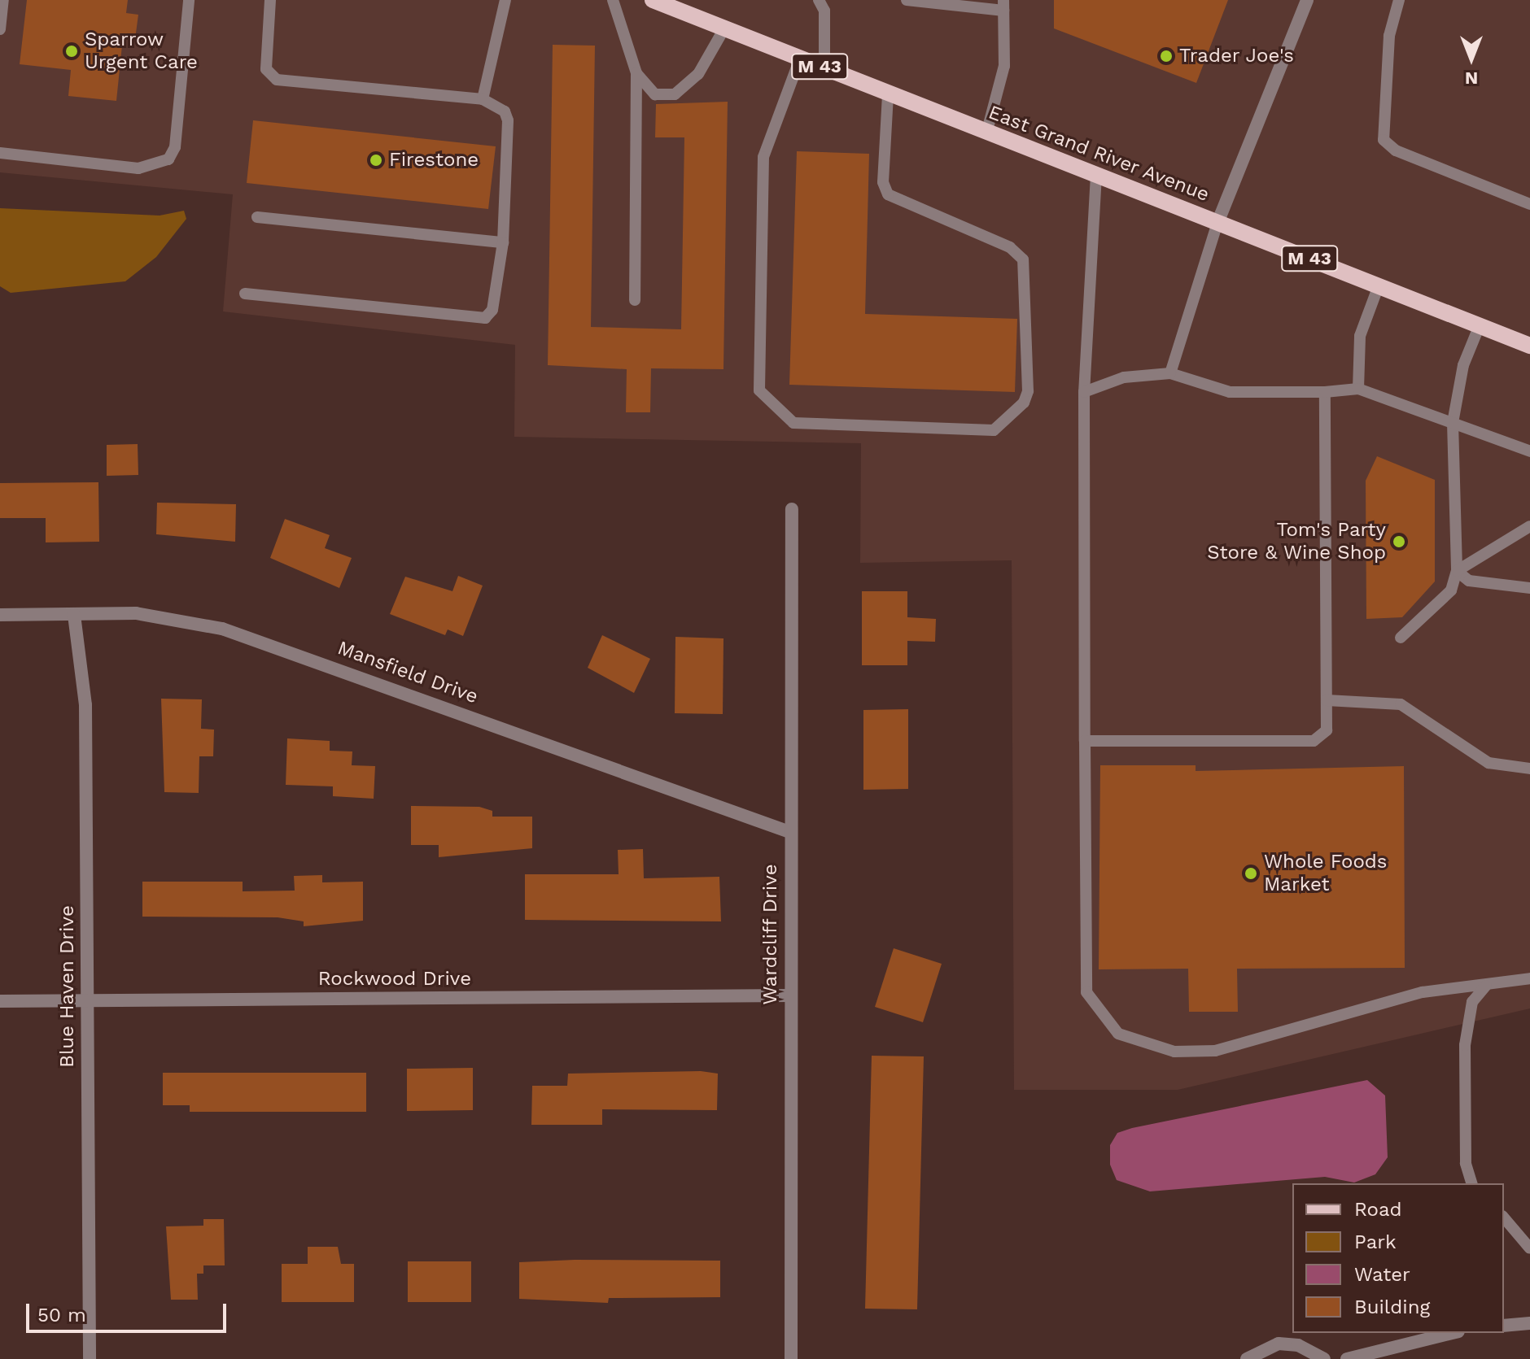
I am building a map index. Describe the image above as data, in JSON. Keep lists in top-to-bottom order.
{
  "streets": {
    "main road": ["M 43", "East Grand River Avenue"],
    "street": [
      "Mansfield Drive",
      "Wardcliff Drive",
      "Rockwood Drive",
      "Blue Haven Drive"
    ]
  },
  "crossings": [
    ["Mansfield Drive", "Wardcliff Drive"],
    ["Mansfield Drive", "Blue Haven Drive"],
    ["Wardcliff Drive", "Rockwood Drive"],
    ["Rockwood Drive", "Blue Haven Drive"]
  ],
  "places": [
    "Sparrow Urgent Care",
    "Trader Joe's",
    "Firestone",
    "Tom's Party Store & Wine Shop",
    "Whole Foods Market"
  ],
  "legend": [
    "Road",
    "Park",
    "Water",
    "Building"
  ],
  "scale_bar": "50 m",
  "north": "bottom"
}
